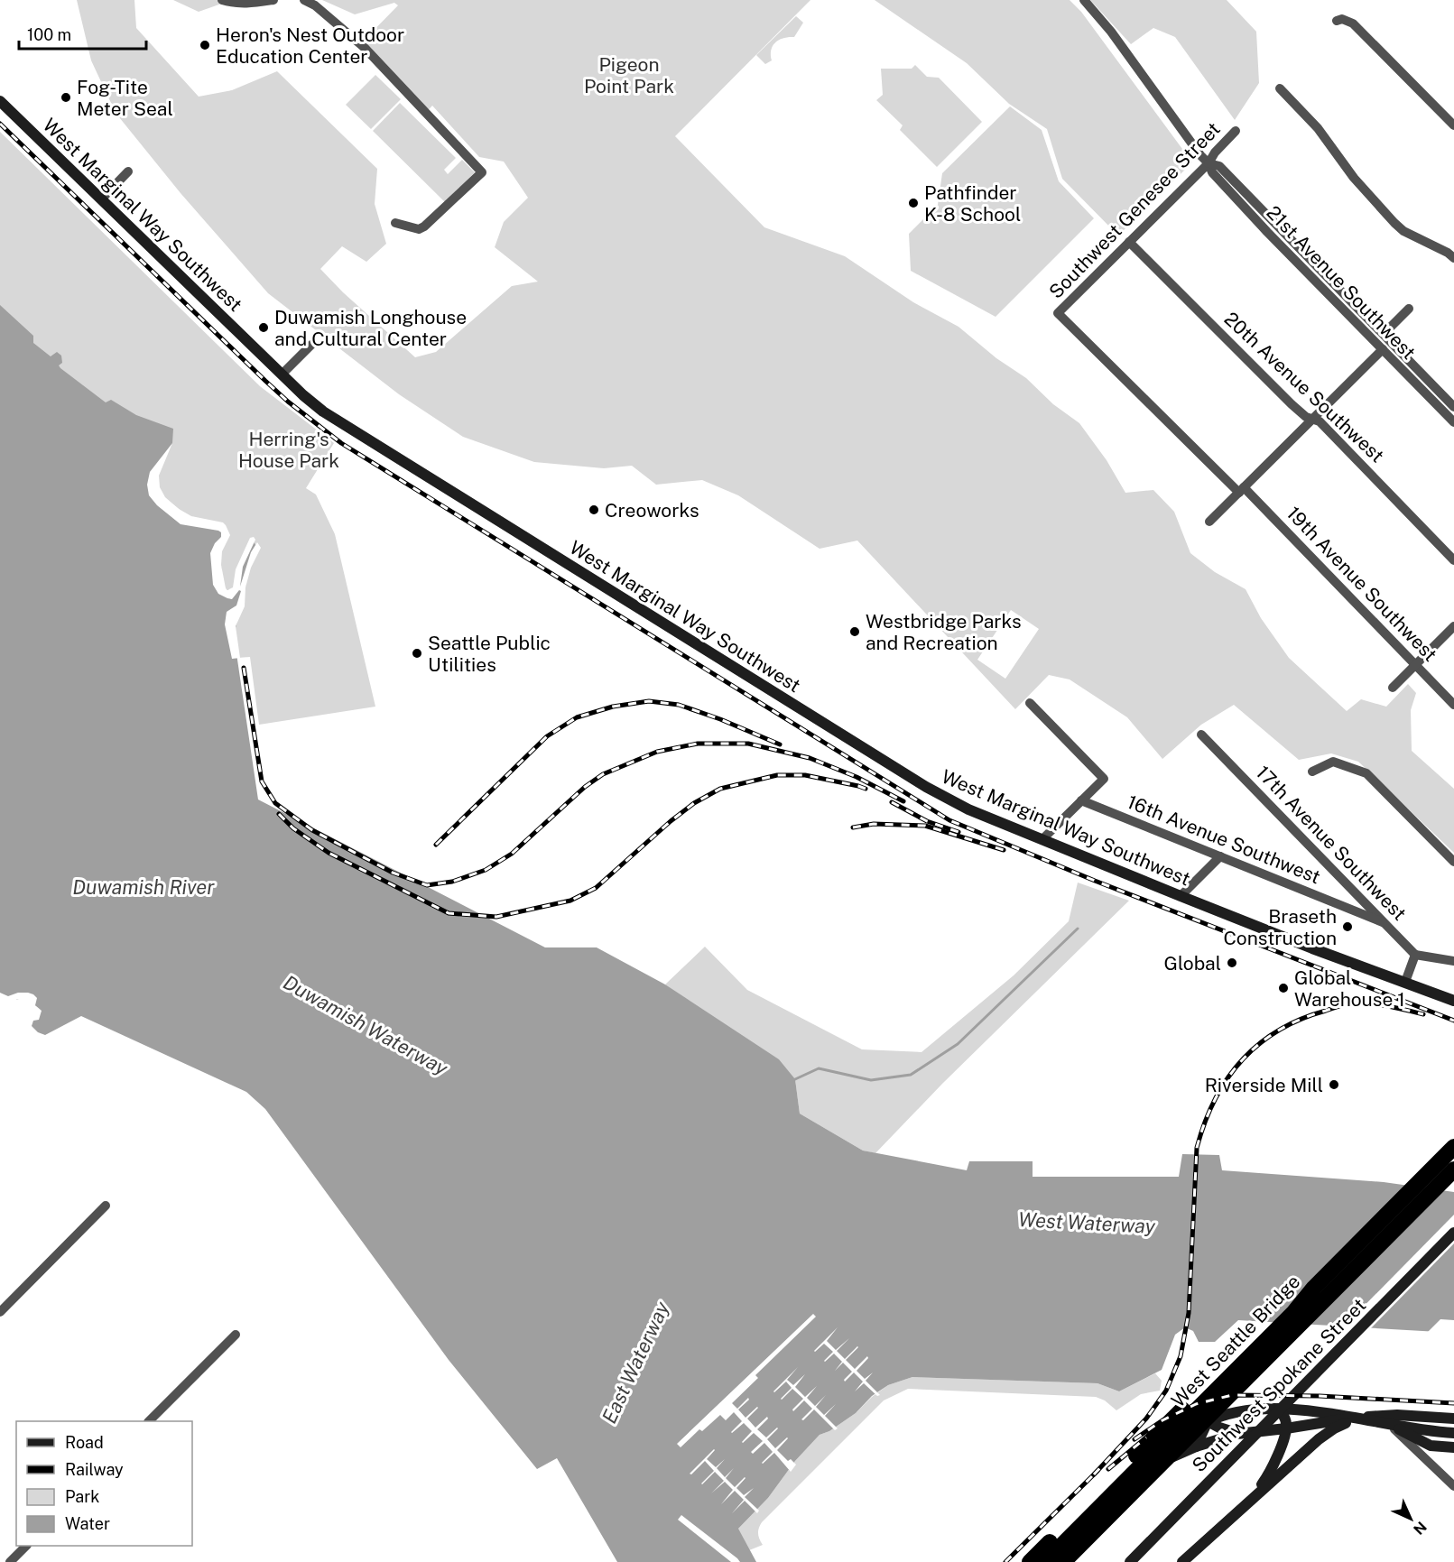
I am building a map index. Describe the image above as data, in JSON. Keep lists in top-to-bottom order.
{
  "streets": {
    "highway": ["West Seattle Bridge"],
    "main road": ["West Marginal Way Southwest", "Southwest Spokane Street"],
    "street": [
      "Southwest Genesee Street",
      "21st Avenue Southwest",
      "20th Avenue Southwest",
      "19th Avenue Southwest",
      "16th Avenue Southwest",
      "17th Avenue Southwest"
    ]
  },
  "crossings": [
    ["Southwest Genesee Street", "21st Avenue Southwest"],
    ["Southwest Genesee Street", "20th Avenue Southwest"],
    ["Southwest Genesee Street", "19th Avenue Southwest"],
    ["16th Avenue Southwest", "17th Avenue Southwest"]
  ],
  "water": [
    "Duwamish River",
    "Duwamish Waterway",
    "West Waterway",
    "East Waterway"
  ],
  "parks": ["Pigeon Point Park", "Herring's House Park"],
  "places": [
    "Heron's Nest Outdoor Education Center",
    "Fog-Tite Meter Seal",
    "Pathfinder K-8 School",
    "Duwamish Longhouse and Cultural Center",
    "Creoworks",
    "Westbridge Parks and Recreation",
    "Seattle Public Utilities",
    "Braseth Construction",
    "Global",
    "Global Warehouse 1",
    "Riverside Mill"
  ],
  "legend": [
    "Road",
    "Railway",
    "Park",
    "Water"
  ],
  "scale_bar": "100 m",
  "north": "bottom right"
}
